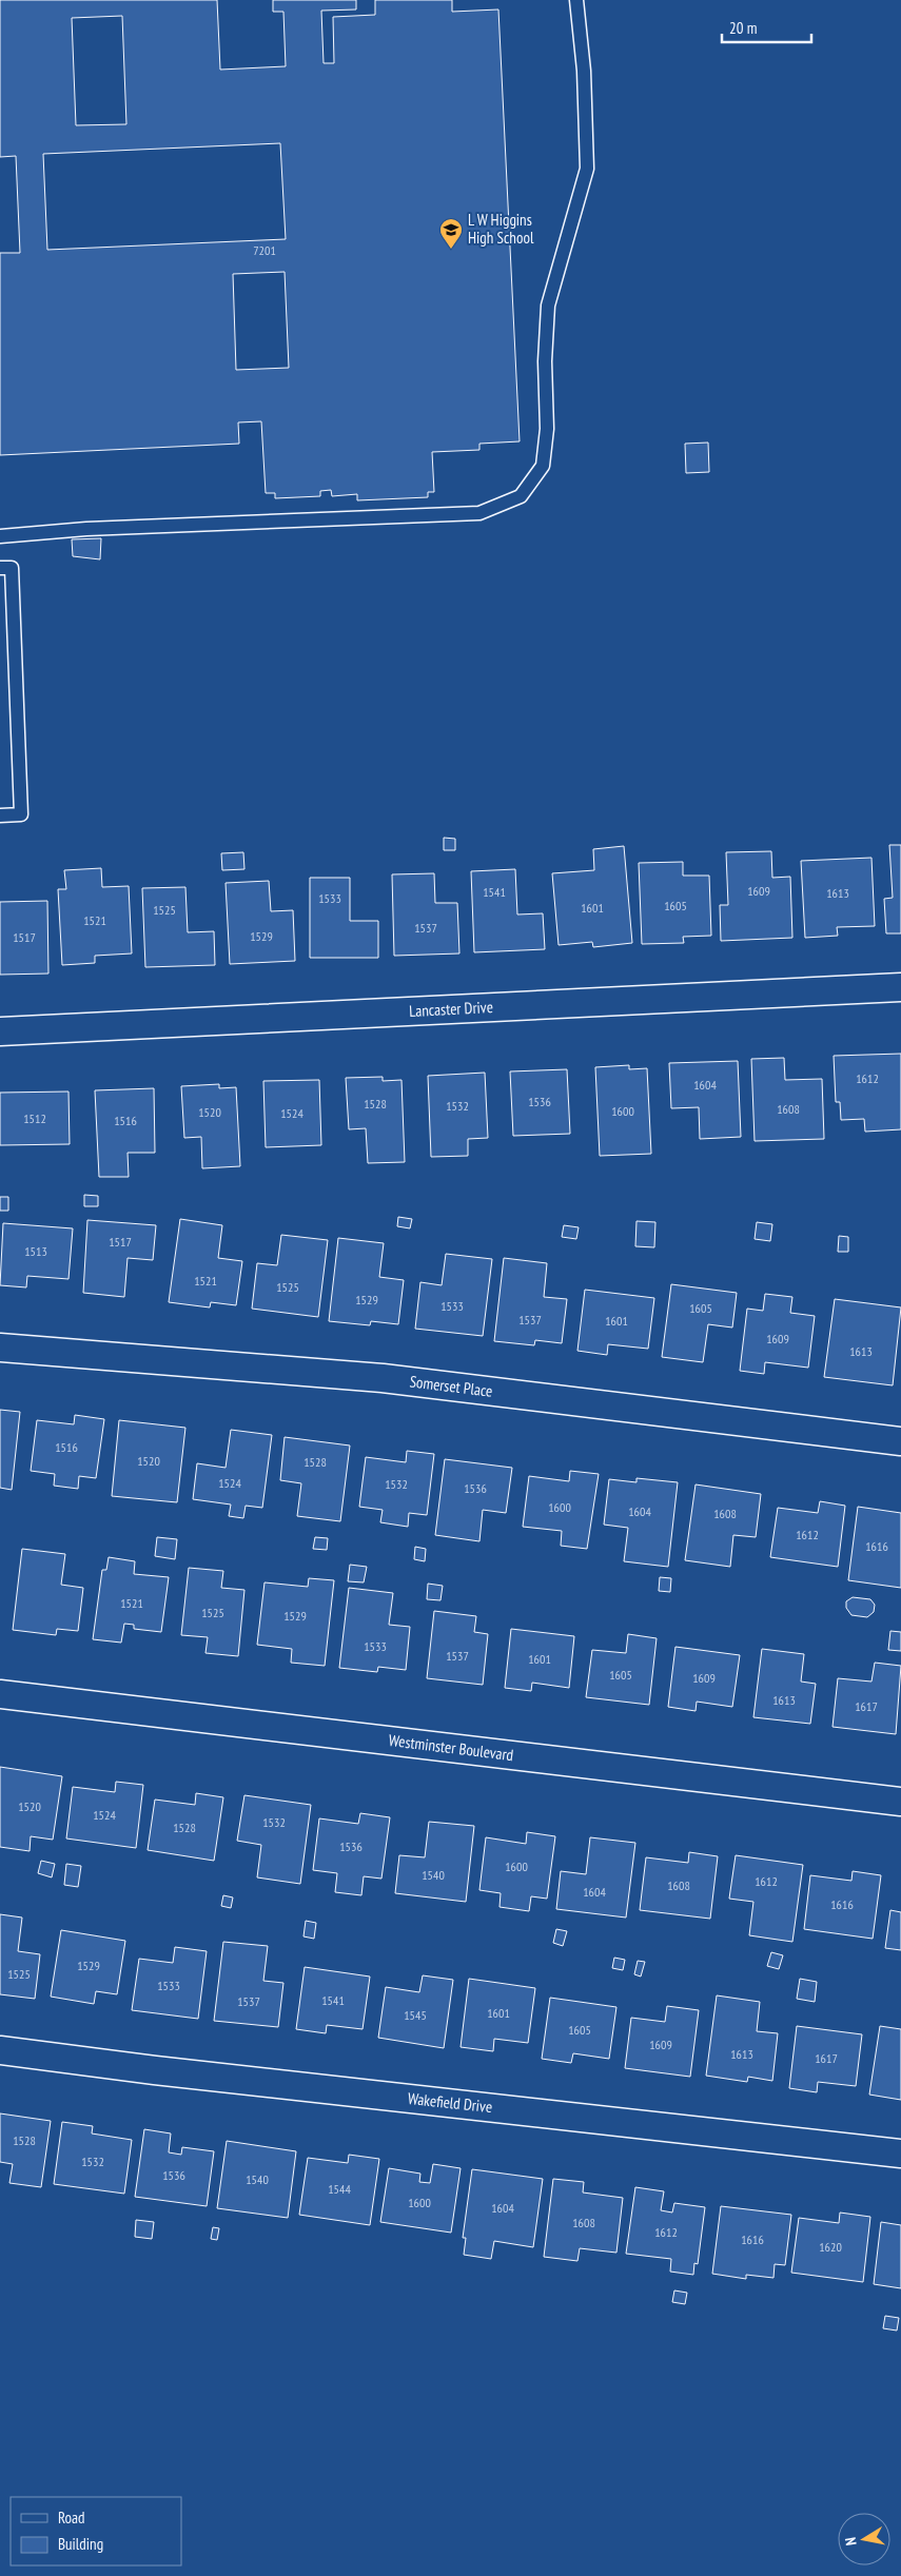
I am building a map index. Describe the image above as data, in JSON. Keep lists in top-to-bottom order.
{
  "streets": {
    "street": [
      "Lancaster Drive",
      "Somerset Place",
      "Westminster Boulevard",
      "Wakefield Drive"
    ]
  },
  "places": {
    "school or university": ["L W Higgins High School"]
  },
  "house_numbers": [
    "7201",
    "1609",
    "1541",
    "1613",
    "1533",
    "1605",
    "1601",
    "1525",
    "1521",
    "1537",
    "1529",
    "1517",
    "1612",
    "1604",
    "1536",
    "1528",
    "1532",
    "1608",
    "1600",
    "1520",
    "1524",
    "1512",
    "1516",
    "1517",
    "1513",
    "1521",
    "1525",
    "1529",
    "1533",
    "1605",
    "1537",
    "1601",
    "1609",
    "1613",
    "1516",
    "1520",
    "1528",
    "1524",
    "1532",
    "1536",
    "1600",
    "1604",
    "1608",
    "1612",
    "1616",
    "1521",
    "1525",
    "1529",
    "1533",
    "1537",
    "1601",
    "1605",
    "1609",
    "1613",
    "1617",
    "1520",
    "1524",
    "1532",
    "1528",
    "1536",
    "1600",
    "1540",
    "1612",
    "1608",
    "1604",
    "1616",
    "1529",
    "1525",
    "1533",
    "1541",
    "1537",
    "1601",
    "1545",
    "1605",
    "1609",
    "1613",
    "1617",
    "1528",
    "1532",
    "1536",
    "1540",
    "1544",
    "1600",
    "1604",
    "1608",
    "1612",
    "1616",
    "1620"
  ],
  "legend": ["Road", "Building"],
  "scale_bar": "20 m",
  "north": "left"
}
